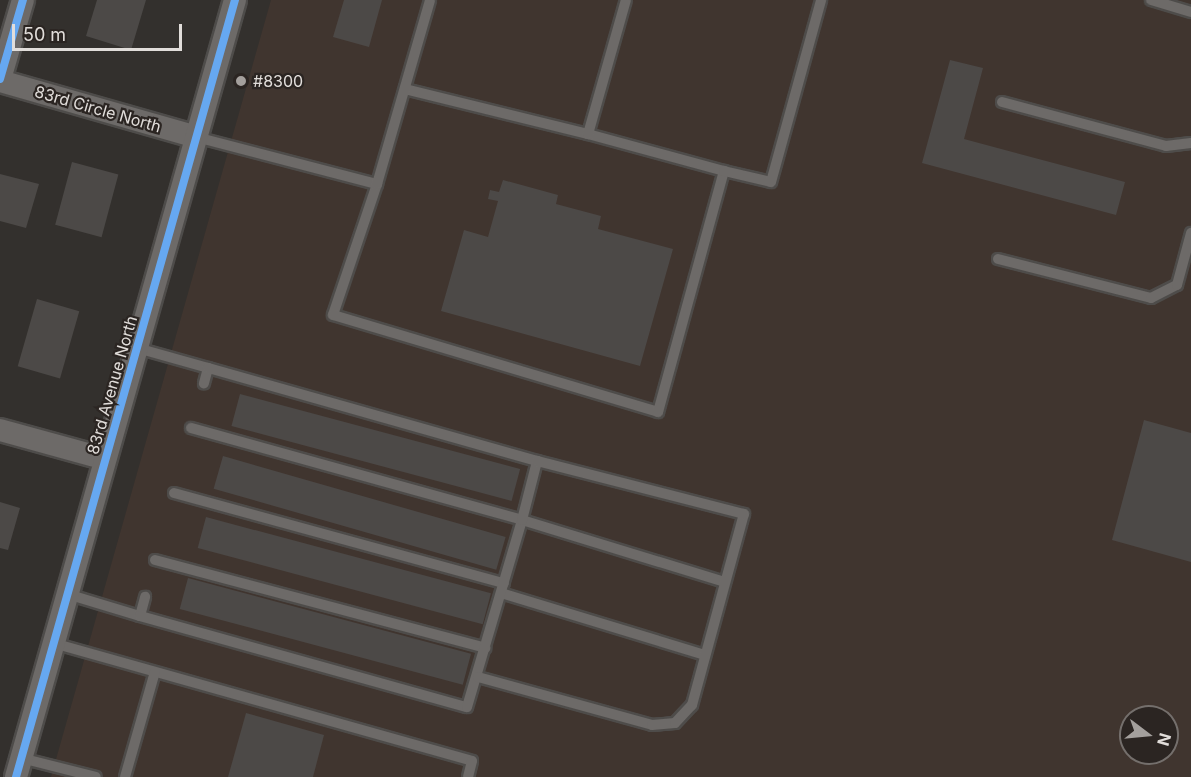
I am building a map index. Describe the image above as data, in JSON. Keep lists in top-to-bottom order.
{
  "streets": {
    "street": ["83rd Circle North", "83rd Avenue North"]
  },
  "crossings": [
    ["83rd Circle North", "83rd Avenue North"]
  ],
  "places": ["#8300"],
  "scale_bar": "50 m",
  "north": "right"
}
